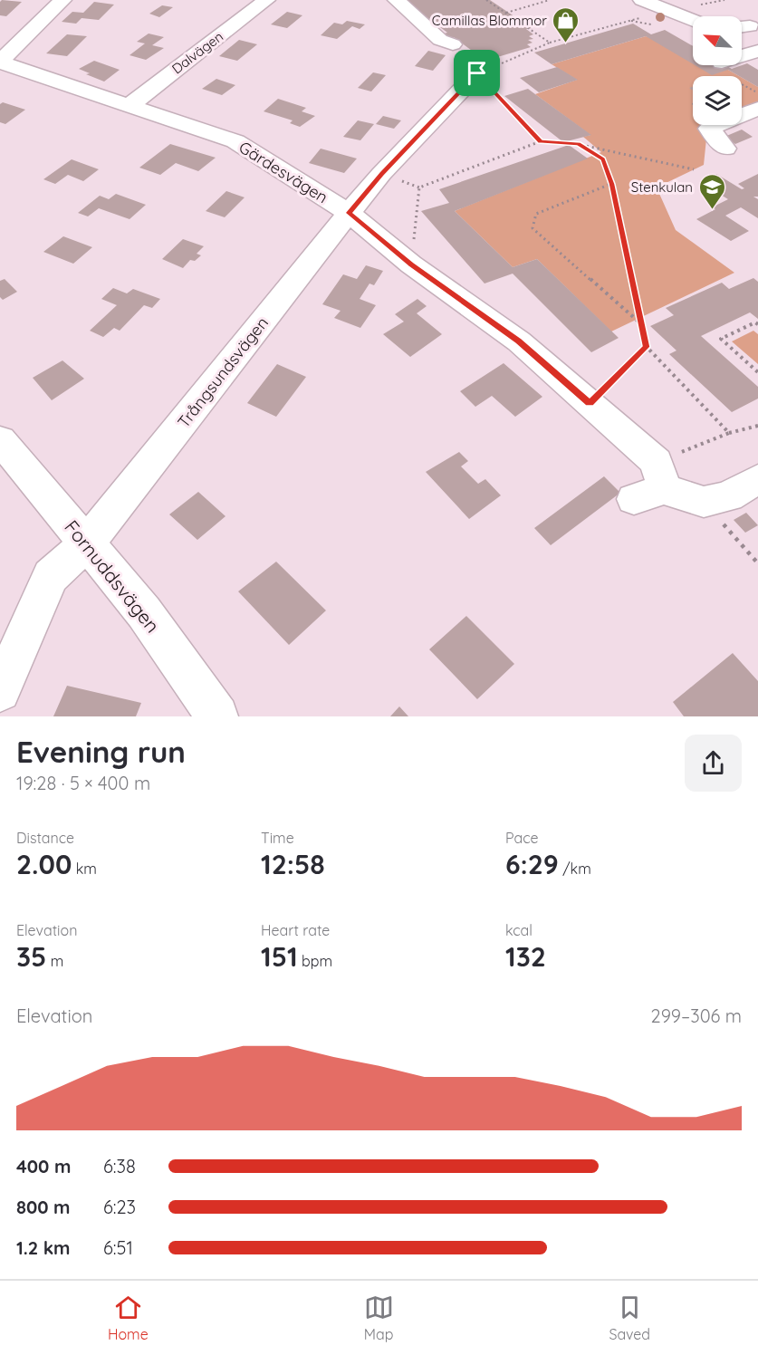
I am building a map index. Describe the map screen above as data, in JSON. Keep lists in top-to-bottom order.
{
  "streets": {
    "street": [
      "Dalvägen",
      "Gärdesvägen",
      "Trångsundsvägen",
      "Fornuddsvägen"
    ]
  },
  "crossings": [
    ["Dalvägen", "Gärdesvägen"],
    ["Gärdesvägen", "Trångsundsvägen"],
    ["Trångsundsvägen", "Fornuddsvägen"]
  ],
  "places": {
    "shop": ["Camillas Blommor"],
    "school or university": ["Stenkulan"]
  },
  "north": "top left",
  "page": {
    "heading": ["Evening run", "19:28 · 5 × 400 m"],
    "stats": [
      ["Distance", "2.00 km"],
      ["Time", "12:58"],
      ["Pace", "6:29 /km"],
      ["Elevation", "35 m"],
      ["Heart rate", "151 bpm"],
      ["kcal", "132"]
    ],
    "chart": ["Elevation", "299–306 m"],
    "list": [
      {
        "name": "400 m",
        "note": "6:38"
      },
      {
        "name": "800 m",
        "note": "6:23"
      },
      {
        "name": "1.2 km",
        "note": "6:51"
      }
    ],
    "tabs": ["Home", "Map", "Saved"]
  }
}
